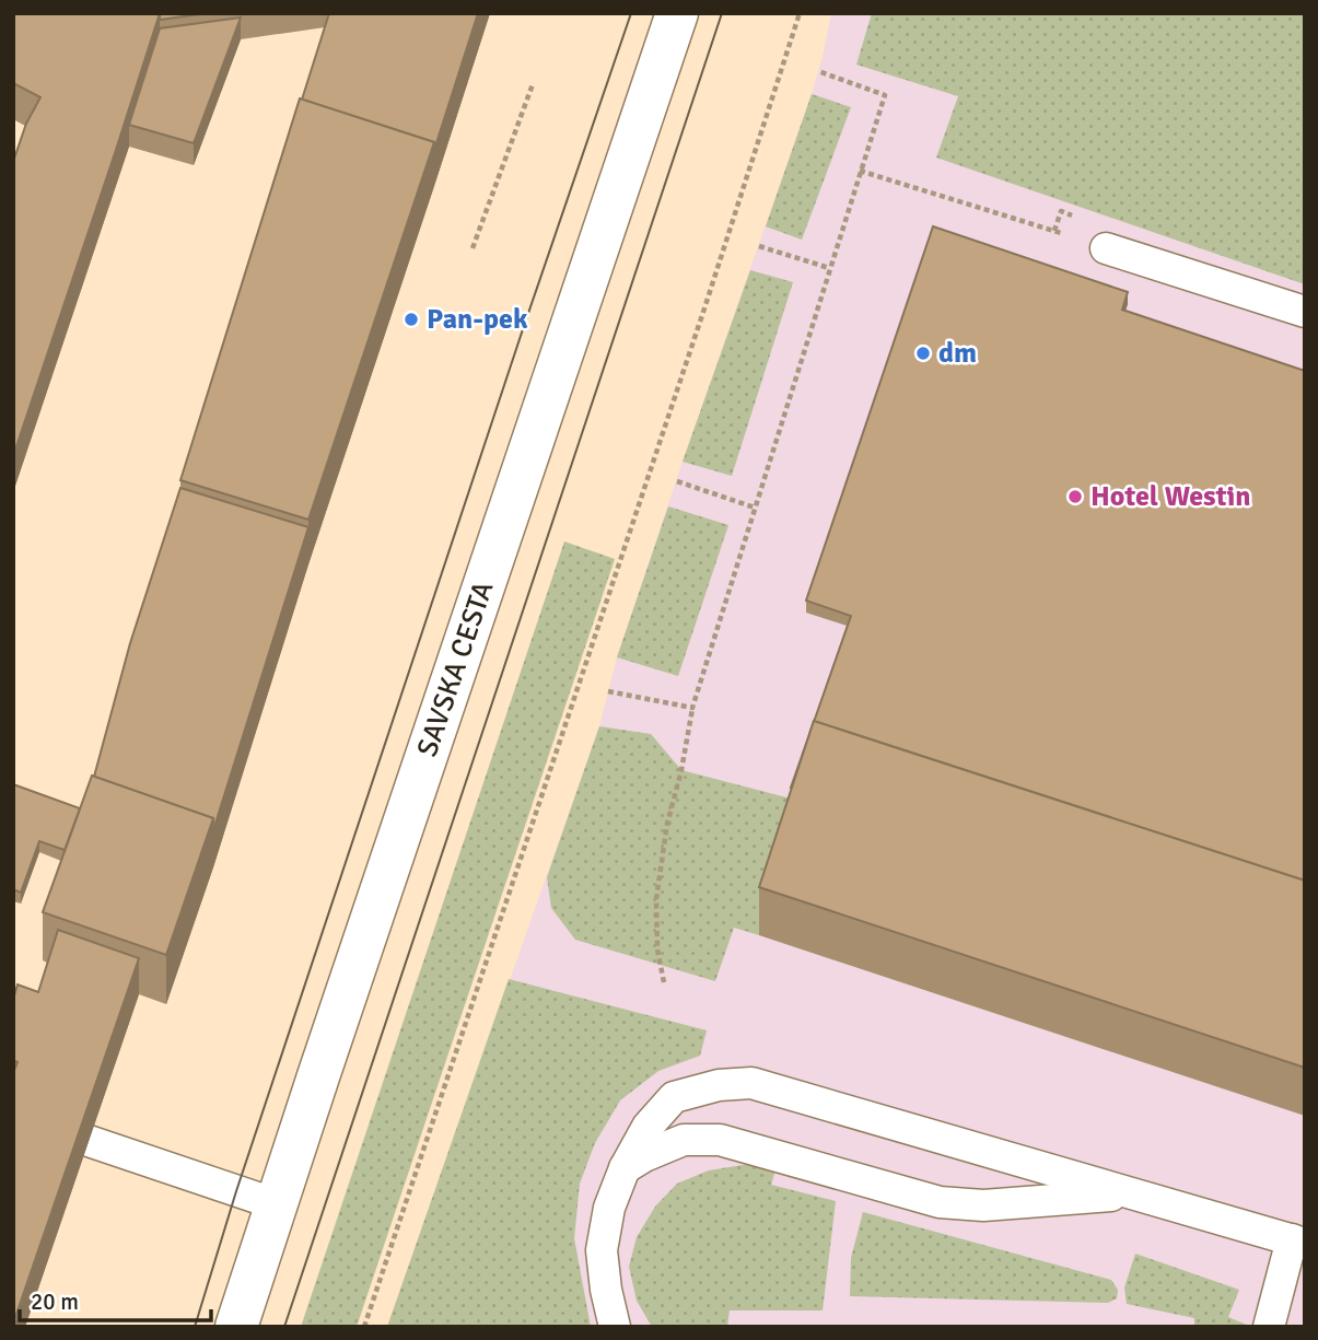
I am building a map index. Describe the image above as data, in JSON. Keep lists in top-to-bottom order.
{
  "streets": {
    "main road": ["SAVSKA CESTA"]
  },
  "places": ["Pan-pek", "dm", "Hotel Westin"],
  "scale_bar": "20 m"
}
